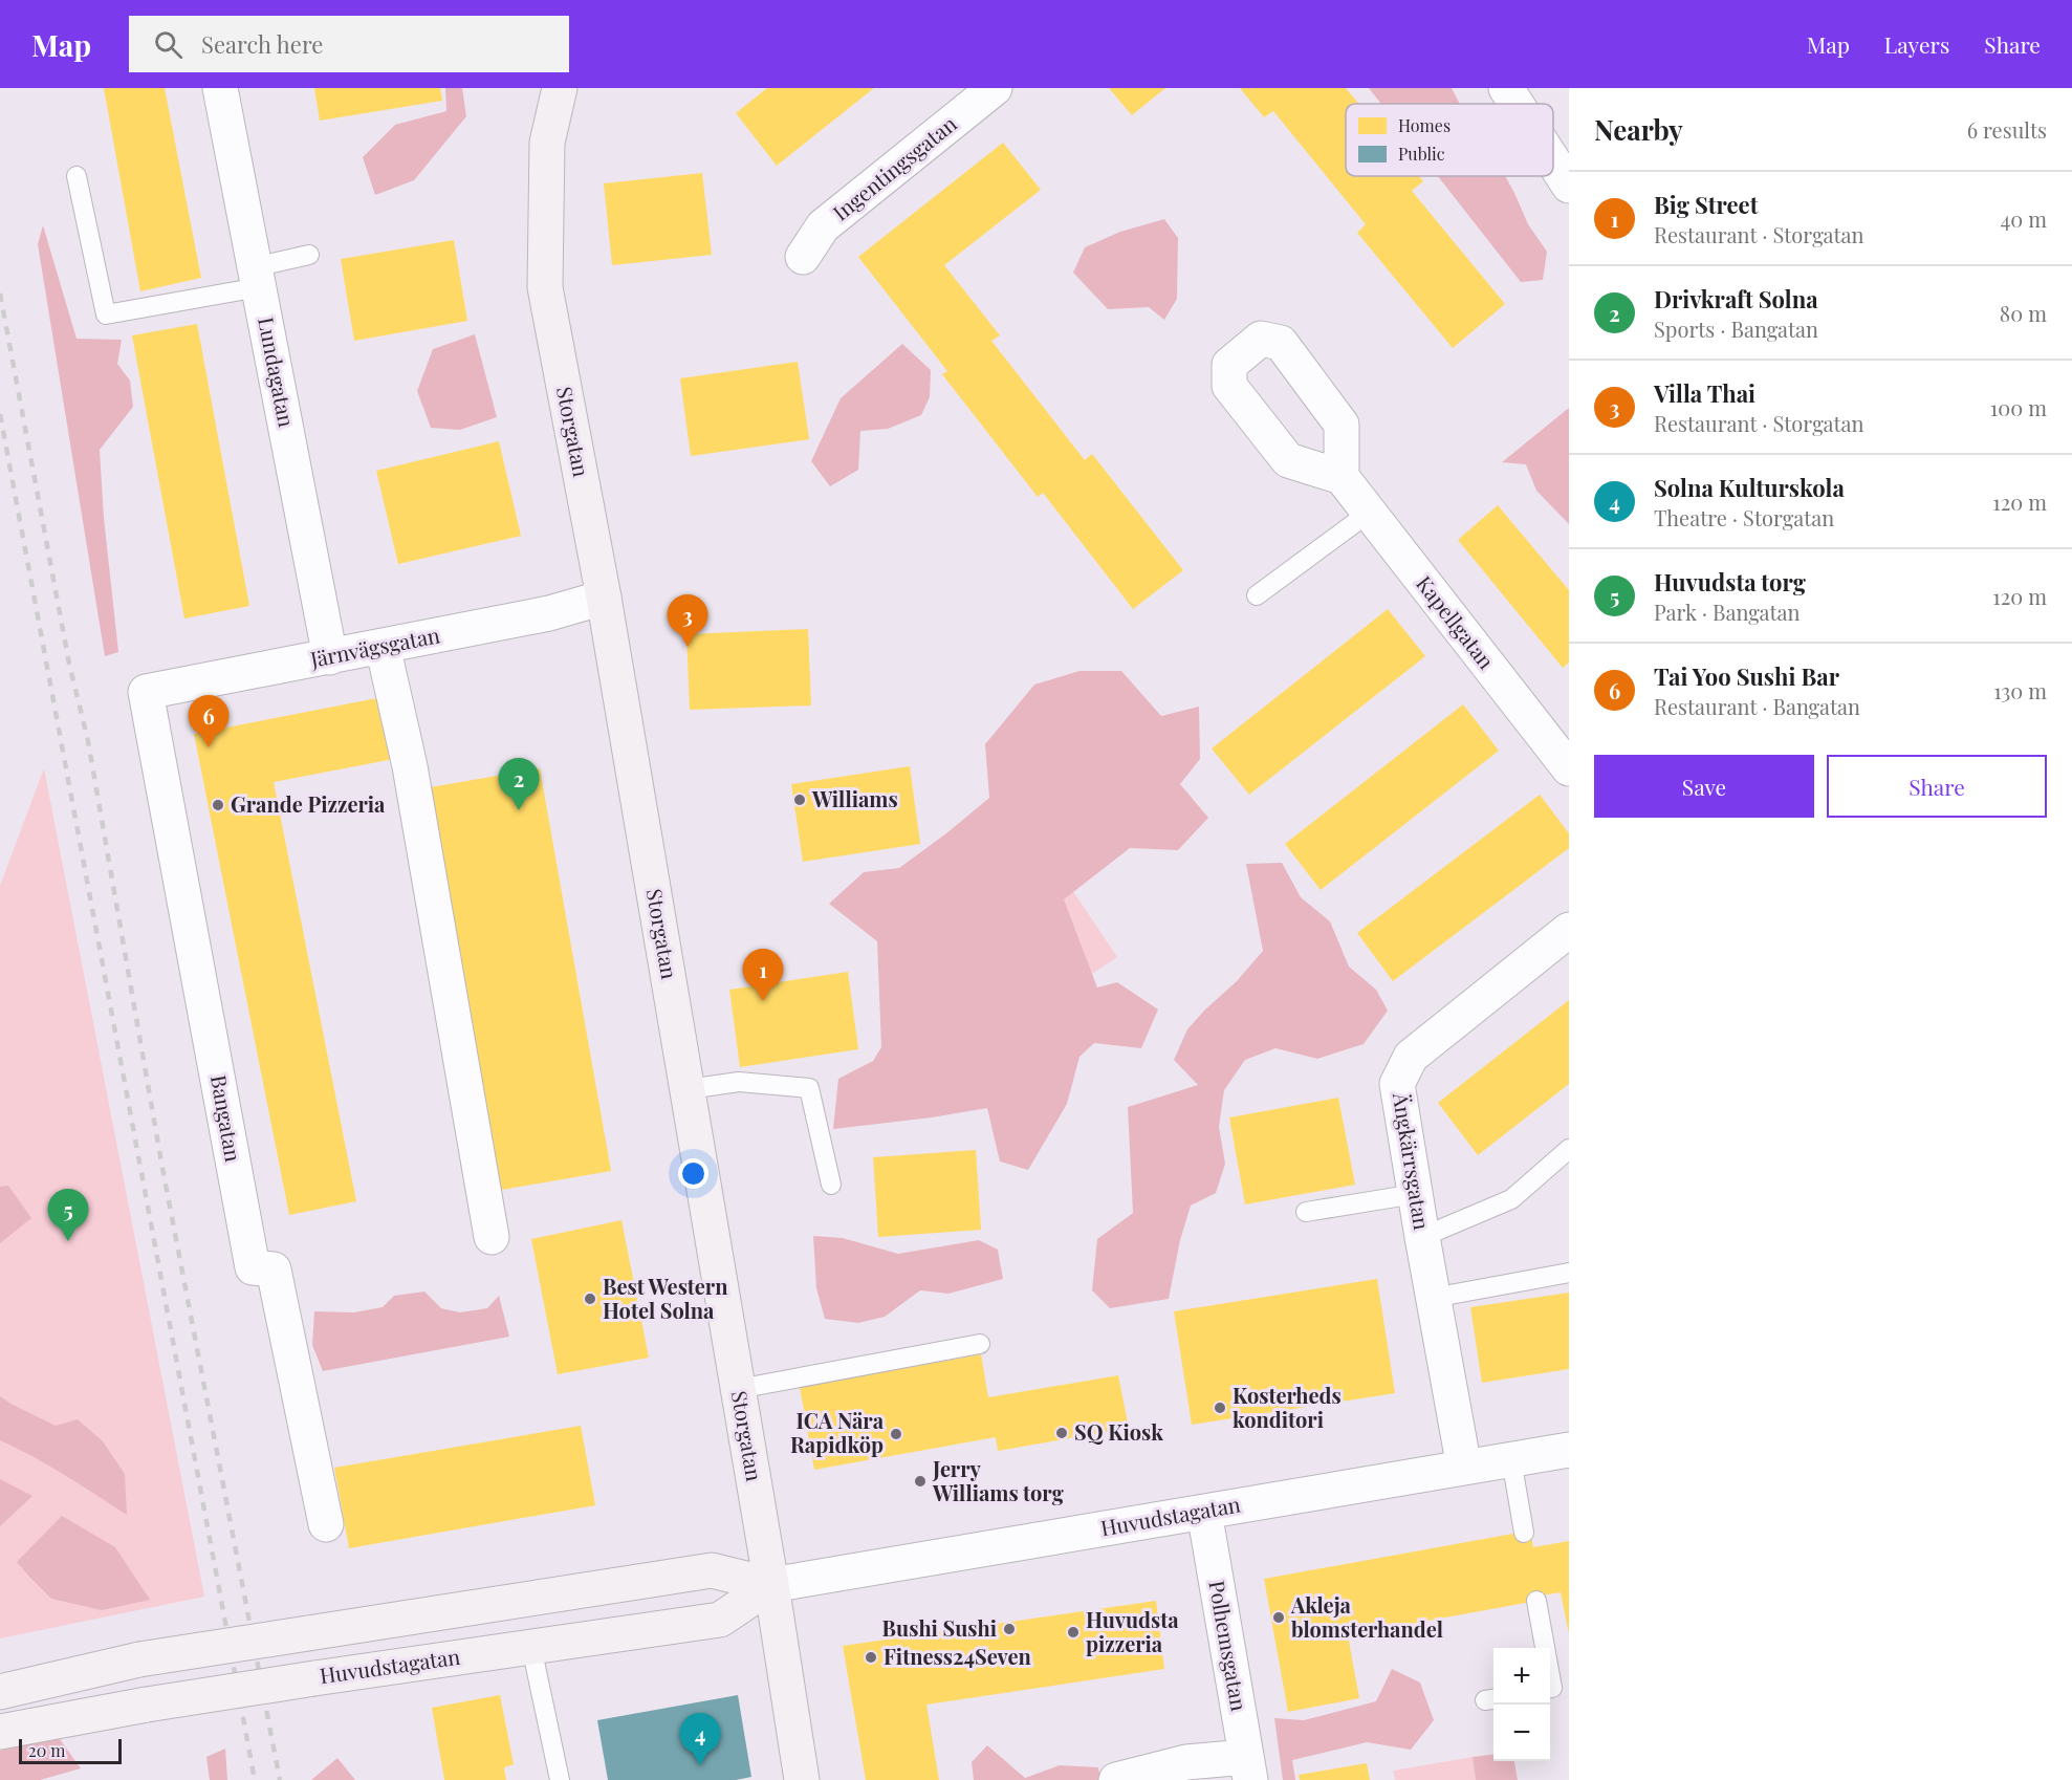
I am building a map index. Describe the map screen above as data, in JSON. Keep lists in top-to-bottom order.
{
  "streets": {
    "street": [
      "Ingentingsgatan",
      "Lundagatan",
      "Storgatan",
      "Kapellgatan",
      "Järnvägsgatan",
      "Bangatan",
      "Ängkärrsgatan",
      "Huvudstagatan",
      "Polhemsgatan"
    ]
  },
  "crossings": [
    ["Lundagatan", "Järnvägsgatan"],
    ["Storgatan", "Järnvägsgatan"],
    ["Storgatan", "Huvudstagatan"],
    ["Järnvägsgatan", "Bangatan"],
    ["Ängkärrsgatan", "Huvudstagatan"],
    ["Huvudstagatan", "Polhemsgatan"]
  ],
  "places": [
    "Williams",
    "Grande Pizzeria",
    "Best Western Hotel Solna",
    "Kosterheds konditori",
    "SQ Kiosk",
    "ICA Nära Rapidköp",
    "Jerry Williams torg",
    "Akleja blomsterhandel",
    "Bushi Sushi",
    "Huvudsta pizzeria",
    "Fitness24Seven"
  ],
  "legend": ["Homes", "Public"],
  "scale_bar": "20 m",
  "page": {
    "header": "Map",
    "search": "Search here",
    "nav": ["Map", "Layers", "Share"],
    "heading": ["Nearby", "6 results"],
    "list": [
      {
        "mark": "1",
        "name": "Big Street",
        "note": "Restaurant · Storgatan",
        "value": "40 m"
      },
      {
        "mark": "2",
        "name": "Drivkraft Solna",
        "note": "Sports · Bangatan",
        "value": "80 m"
      },
      {
        "mark": "3",
        "name": "Villa Thai",
        "note": "Restaurant · Storgatan",
        "value": "100 m"
      },
      {
        "mark": "4",
        "name": "Solna Kulturskola",
        "note": "Theatre · Storgatan",
        "value": "120 m"
      },
      {
        "mark": "5",
        "name": "Huvudsta torg",
        "note": "Park · Bangatan",
        "value": "120 m"
      },
      {
        "mark": "6",
        "name": "Tai Yoo Sushi Bar",
        "note": "Restaurant · Bangatan",
        "value": "130 m"
      }
    ],
    "pins": [
      "3",
      "6",
      "2",
      "1",
      "5",
      "4"
    ],
    "buttons": ["Save", "Share"],
    "map_buttons": ["+", "−"],
    "scale": "20 m"
  }
}
